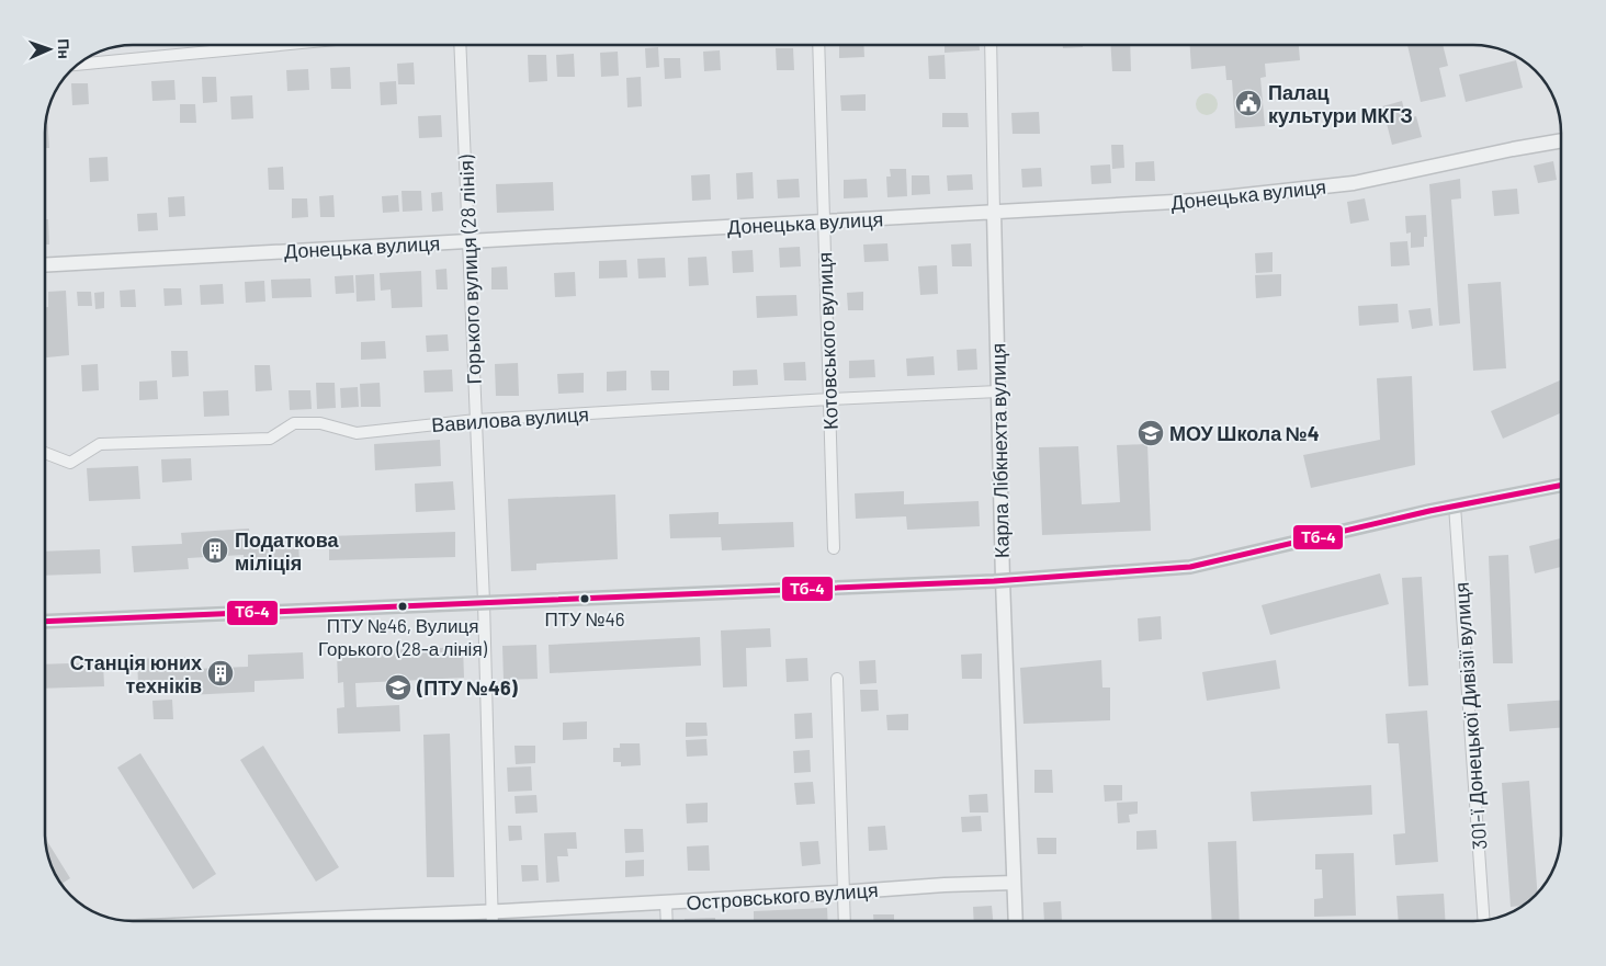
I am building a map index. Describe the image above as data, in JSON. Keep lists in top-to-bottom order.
{
  "streets": {
    "street": [
      "Донецька вулиця",
      "Горького вулиця (28 лiнiя)",
      "Котовського вулиця",
      "Вавилова вулиця",
      "Карла Лібкнехта вулиця",
      "301-ї Донецької Дивізії вулиця",
      "Островського вулиця"
    ]
  },
  "crossings": [
    ["Донецька вулиця", "Горького вулиця (28 лiнiя)"],
    ["Донецька вулиця", "Котовського вулиця"],
    ["Донецька вулиця", "Карла Лібкнехта вулиця"],
    ["Горького вулиця (28 лiнiя)", "Вавилова вулиця"],
    ["Горького вулиця (28 лiнiя)", "Островського вулиця"],
    ["Котовського вулиця", "Вавилова вулиця"],
    ["Вавилова вулиця", "Карла Лібкнехта вулиця"],
    ["Карла Лібкнехта вулиця", "Островського вулиця"]
  ],
  "places": {
    "public building": ["Палац культури МКГЗ"],
    "school or university": ["МОУ Школа №4", "(ПТУ №46)"],
    "building": ["Податкова міліція", "Станція юних техніків"],
    "other": ["ПТУ №46", "ПТУ №46, Вулиця Горького (28-а лінія)"]
  },
  "lines": ["transit line Тб-4"],
  "north": "right"
}
